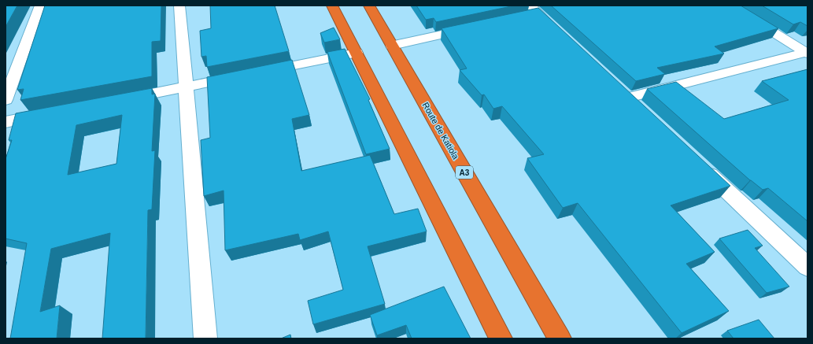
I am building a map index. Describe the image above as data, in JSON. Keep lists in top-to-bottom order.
{
  "streets": {
    "highway": ["Route de Katiola", "A3"]
  }
}
